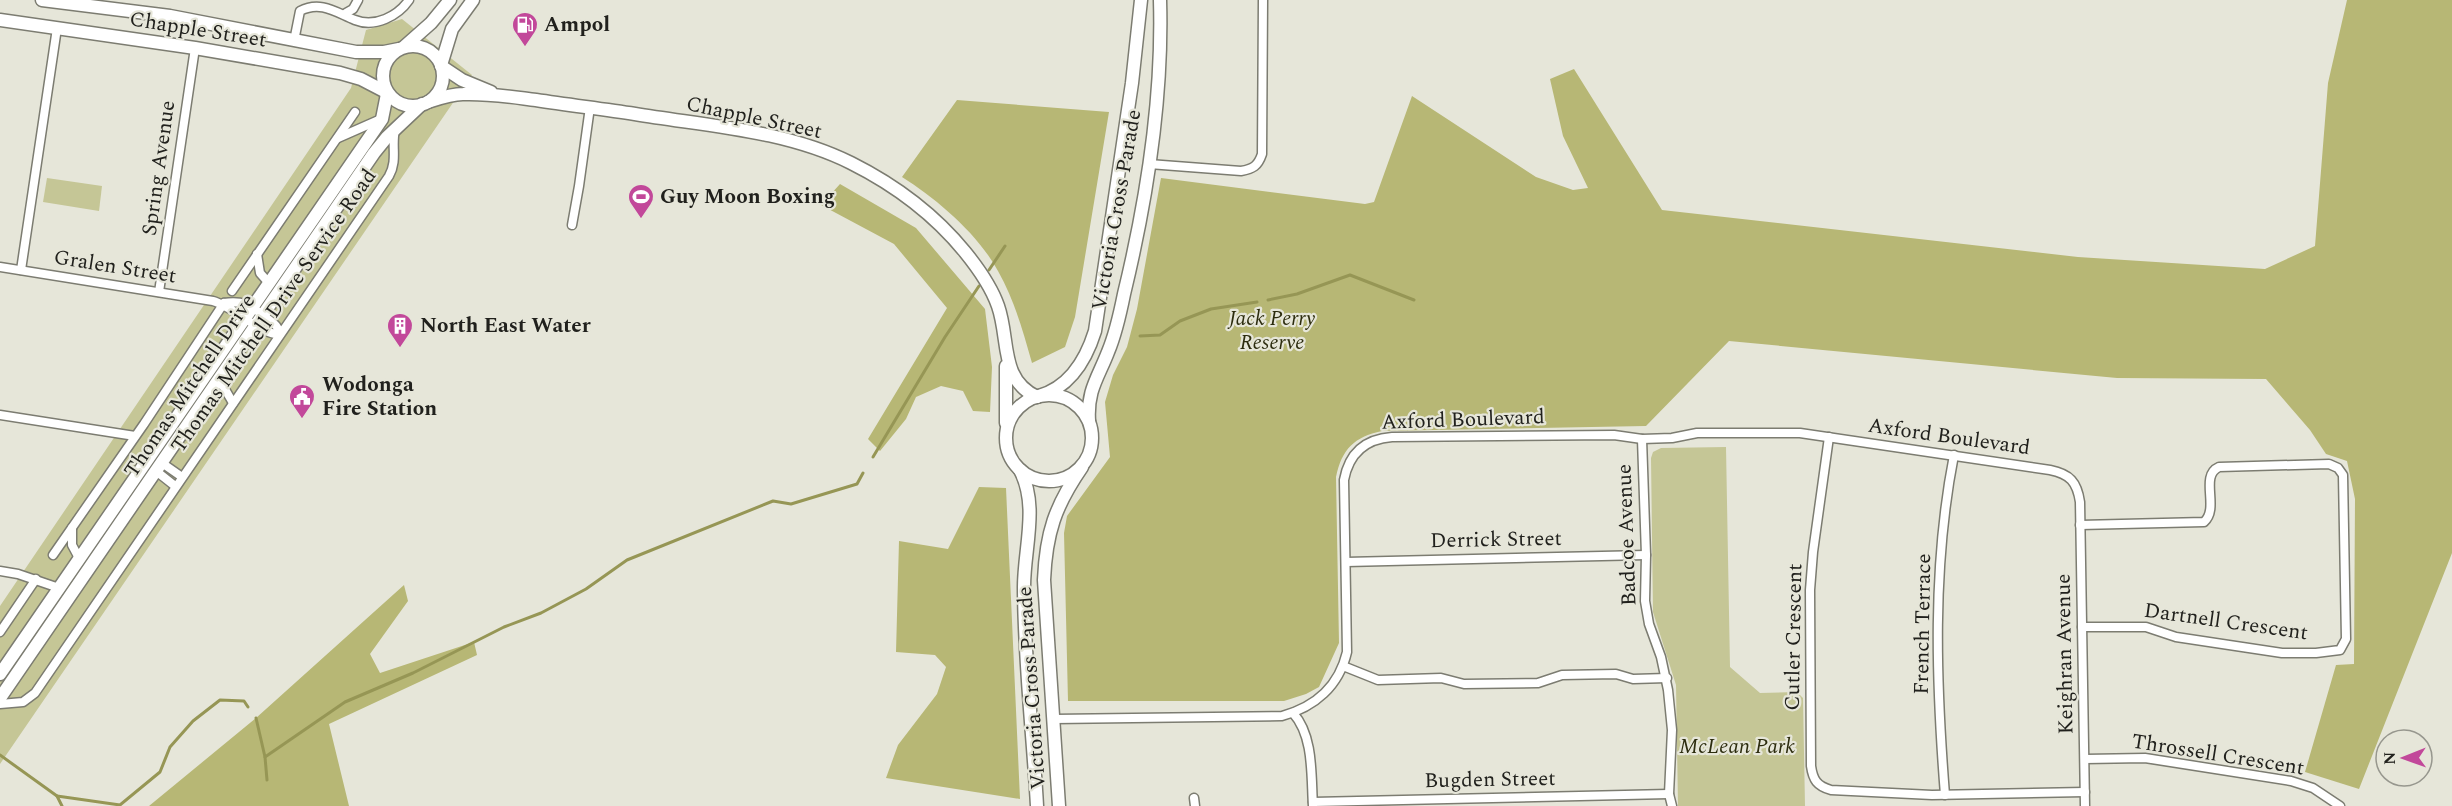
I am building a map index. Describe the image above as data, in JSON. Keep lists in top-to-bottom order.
{
  "streets": {
    "main road": ["Chapple Street", "Victoria Cross Parade", "Thomas Mitchell Drive"],
    "street": [
      "Spring Avenue",
      "Gralen Street",
      "Thomas Mitchell Drive Service Road",
      "Axford Boulevard",
      "Badcoe Avenue",
      "Derrick Street",
      "Dartnell Crescent",
      "French Terrace",
      "Cutler Crescent",
      "Keighran Avenue",
      "Throssell Crescent",
      "Bugden Street"
    ]
  },
  "crossings": [
    ["Chapple Street", "Spring Avenue"],
    ["Chapple Street", "Victoria Cross Parade"],
    ["Chapple Street", "Thomas Mitchell Drive"],
    ["Spring Avenue", "Gralen Street"],
    ["Victoria Cross Parade", "Axford Boulevard"],
    ["Gralen Street", "Thomas Mitchell Drive Service Road"],
    ["Gralen Street", "Thomas Mitchell Drive"],
    ["Thomas Mitchell Drive Service Road", "Thomas Mitchell Drive"],
    ["Axford Boulevard", "Badcoe Avenue"],
    ["Axford Boulevard", "Derrick Street"],
    ["Axford Boulevard", "French Terrace"],
    ["Axford Boulevard", "Cutler Crescent"],
    ["Axford Boulevard", "Keighran Avenue"],
    ["Badcoe Avenue", "Derrick Street"],
    ["Badcoe Avenue", "Bugden Street"],
    ["Dartnell Crescent", "Keighran Avenue"],
    ["French Terrace", "Cutler Crescent"],
    ["Cutler Crescent", "Keighran Avenue"],
    ["Keighran Avenue", "Throssell Crescent"]
  ],
  "parks": ["Jack Perry Reserve", "McLean Park"],
  "places": {
    "fuel station": ["Ampol"],
    "sports": ["Guy Moon Boxing"],
    "building": ["North East Water"],
    "public building": ["Wodonga Fire Station"]
  },
  "north": "left"
}
